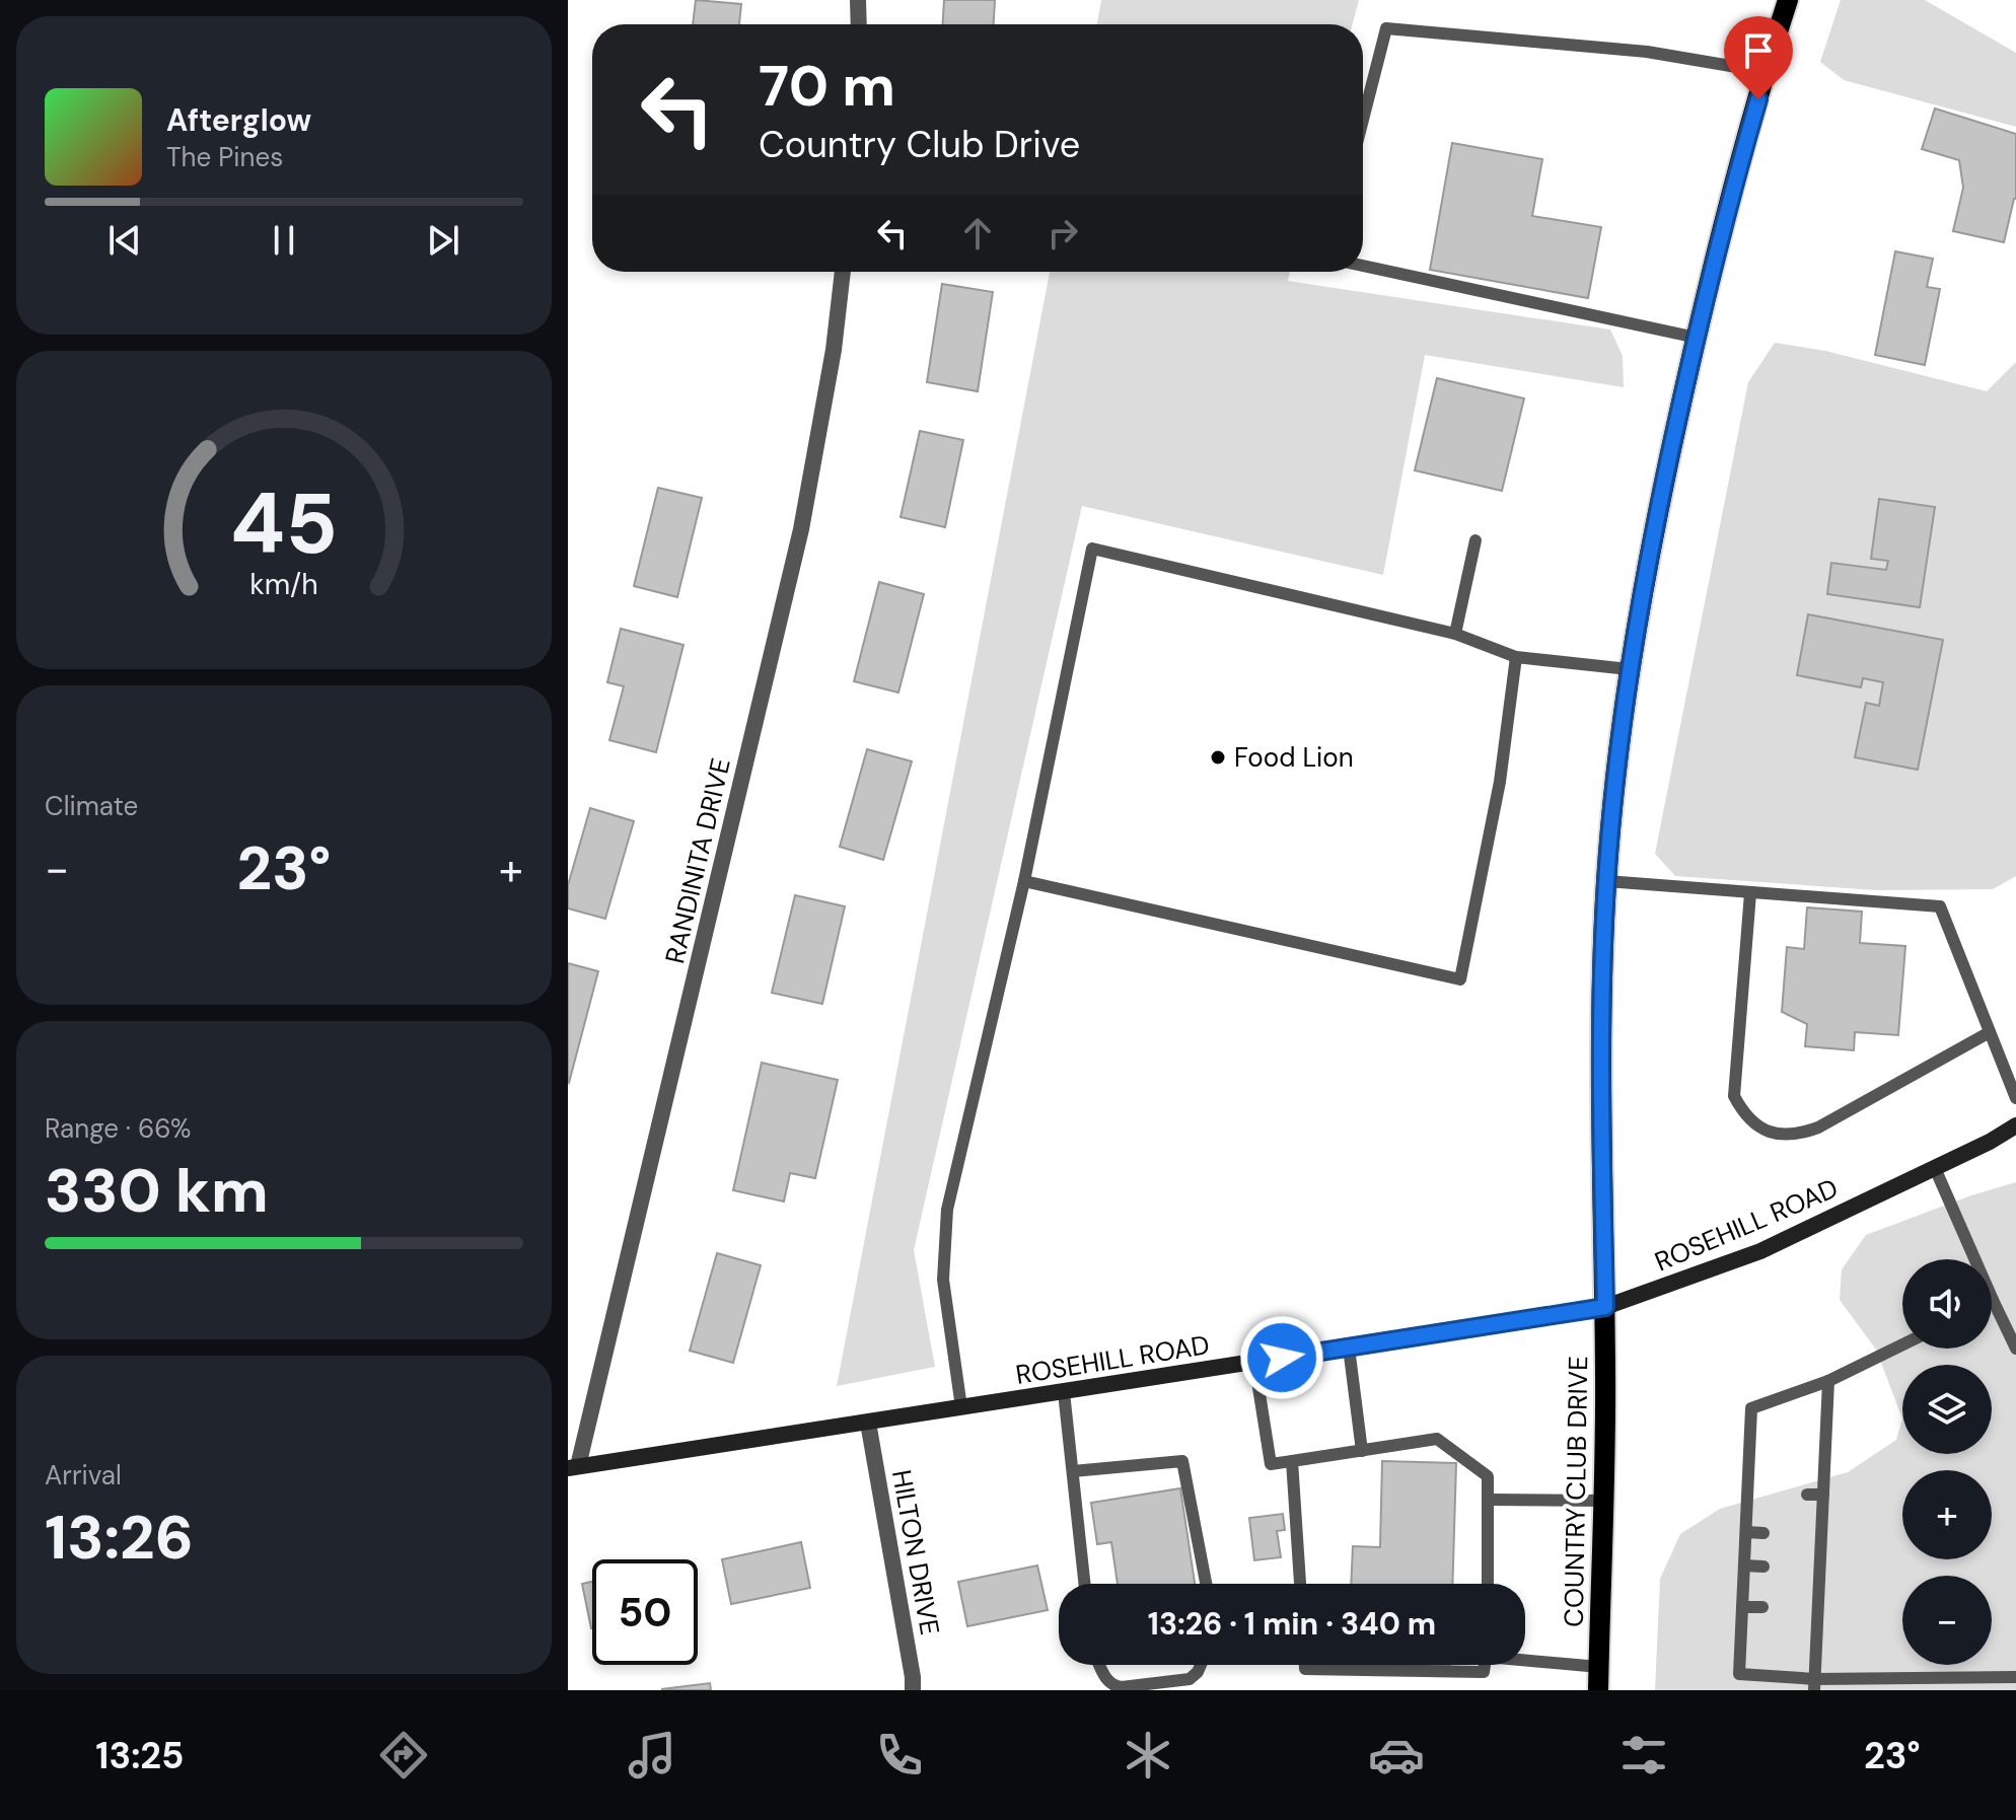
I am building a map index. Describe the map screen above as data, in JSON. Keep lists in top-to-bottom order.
{
  "streets": {
    "main road": ["ROSEHILL ROAD", "COUNTRY CLUB DRIVE"],
    "street": ["RANDINITA DRIVE", "HILTON DRIVE"]
  },
  "crossings": [
    ["RANDINITA DRIVE", "ROSEHILL ROAD"],
    ["ROSEHILL ROAD", "COUNTRY CLUB DRIVE"],
    ["ROSEHILL ROAD", "HILTON DRIVE"]
  ],
  "places": ["Food Lion"],
  "page": {
    "turn": ["70 m", "Country Club Drive"],
    "song": ["Afterglow", "The Pines"],
    "tile": [
      "Climate",
      ["Range · 66%", "330 km"],
      ["Arrival", "13:26"]
    ],
    "heat": ["−", "23°", "+"],
    "map_buttons": ["+", "−"],
    "limit": "50",
    "trip": "13:26 · 1 min · 340 m",
    "tabs": ["13:25", "23°"],
    "gauge": ["45", "km/h"]
  }
}
